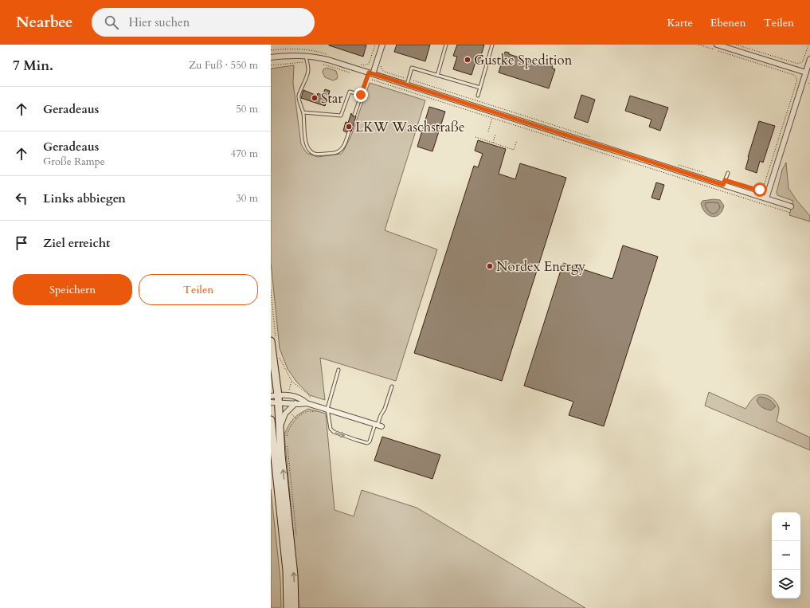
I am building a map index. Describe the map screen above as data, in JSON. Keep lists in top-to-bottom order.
{
  "places": [
    "Gustke Spedition",
    "Star",
    "LKW Waschstraße",
    "Nordex Energy"
  ],
  "page": {
    "header": "Nearbee",
    "search": "Hier suchen",
    "nav": ["Karte", "Ebenen", "Teilen"],
    "heading": ["7 Min.", "Zu Fuß · 550 m"],
    "list": [
      ["Geradeaus", "50 m"],
      ["Geradeaus", "Große Rampe", "470 m"],
      ["Links abbiegen", "30 m"],
      "Ziel erreicht"
    ],
    "buttons": ["Speichern", "Teilen"],
    "map_buttons": ["+", "−"]
  }
}
